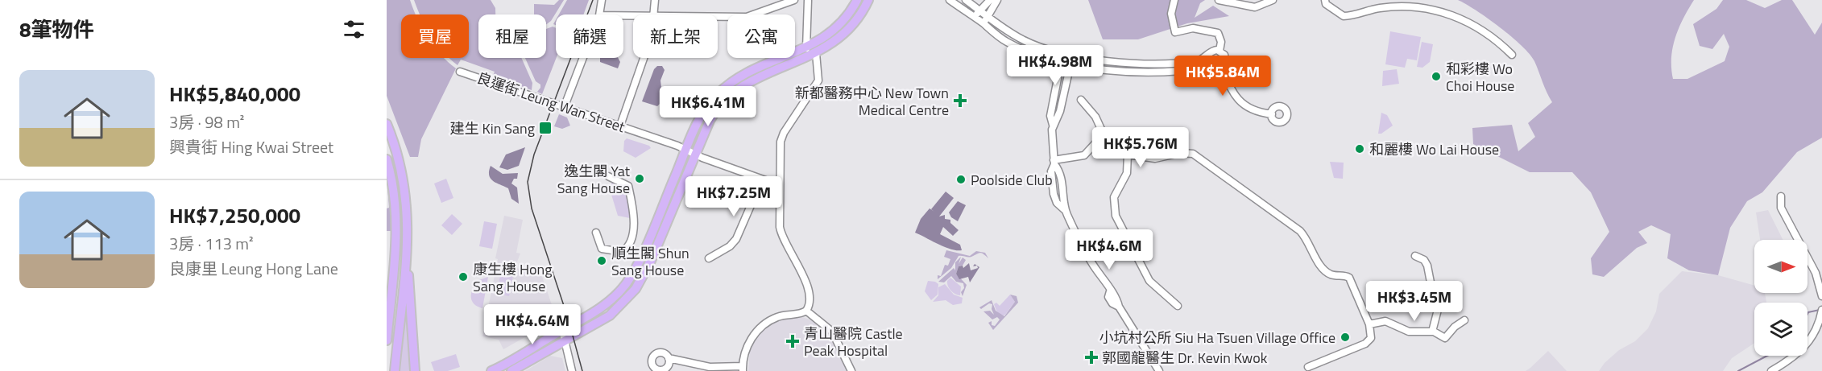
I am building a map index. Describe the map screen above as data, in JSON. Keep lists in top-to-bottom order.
{
  "streets": {
    "street": ["良運街 Leung Wan Street"]
  },
  "places": {
    "other": [
      "和彩樓 Wo Choi House",
      "和麗樓 Wo Lai House",
      "逸生閣 Yat Sang House",
      "Poolside Club",
      "順生閣 Shun Sang House",
      "康生樓 Hong Sang House",
      "小坑村公所 Siu Ha Tsuen Village Office"
    ],
    "health": ["新都醫務中心 New Town Medical Centre", "青山醫院 Castle Peak Hospital", "郭國龍醫生 Dr. Kevin Kwok"],
    "transit": ["建生 Kin Sang"]
  },
  "north": "right",
  "page": {
    "heading": "8筆物件",
    "chip": [
      "買屋",
      "租屋",
      "篩選",
      "新上架",
      "公寓"
    ],
    "price": [
      "HK$4.98M",
      "HK$5.84M",
      "HK$6.41M",
      "HK$5.76M",
      "HK$7.25M",
      "HK$4.6M",
      "HK$3.45M",
      "HK$4.64M"
    ],
    "list": [
      {
        "name": "HK$5,840,000",
        "note": "3房 · 98 m² · 興貴街 Hing Kwai Street"
      },
      {
        "name": "HK$7,250,000",
        "note": "3房 · 113 m² · 良康里 Leung Hong Lane"
      }
    ]
  }
}
